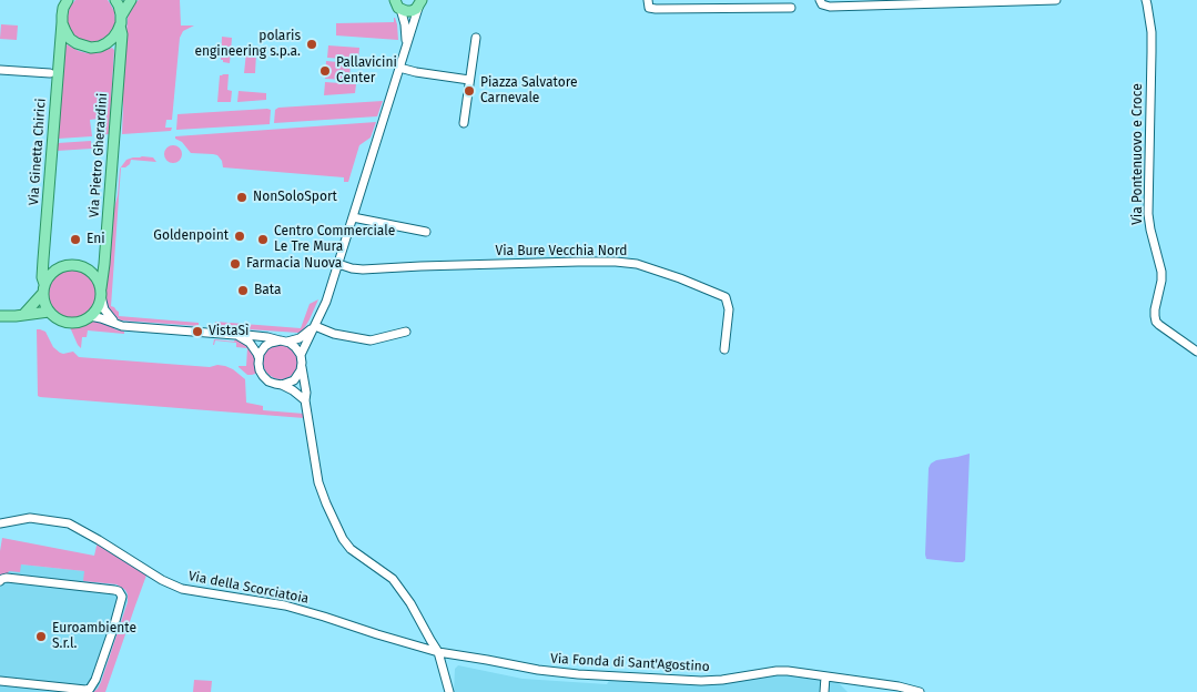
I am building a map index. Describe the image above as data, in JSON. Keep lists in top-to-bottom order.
{
  "streets": {
    "main road": ["Via Ginetta Chirici", "Via Pietro Gherardini"],
    "street": [
      "Via Pontenuovo e Croce",
      "Via Bure Vecchia Nord",
      "Via della Scorciatoia",
      "Via Fonda di Sant'Agostino"
    ]
  },
  "crossings": [
    ["Via Ginetta Chirici", "Via Pietro Gherardini"],
    ["Via della Scorciatoia", "Via Fonda di Sant'Agostino"]
  ],
  "places": [
    "polaris engineering s.p.a.",
    "Pallavicini Center",
    "Piazza Salvatore Carnevale",
    "NonSoloSport",
    "Goldenpoint",
    "Eni",
    "Centro Commerciale Le Tre Mura",
    "Farmacia Nuova",
    "Bata",
    "VistaSì",
    "Euroambiente S.r.l."
  ]
}
